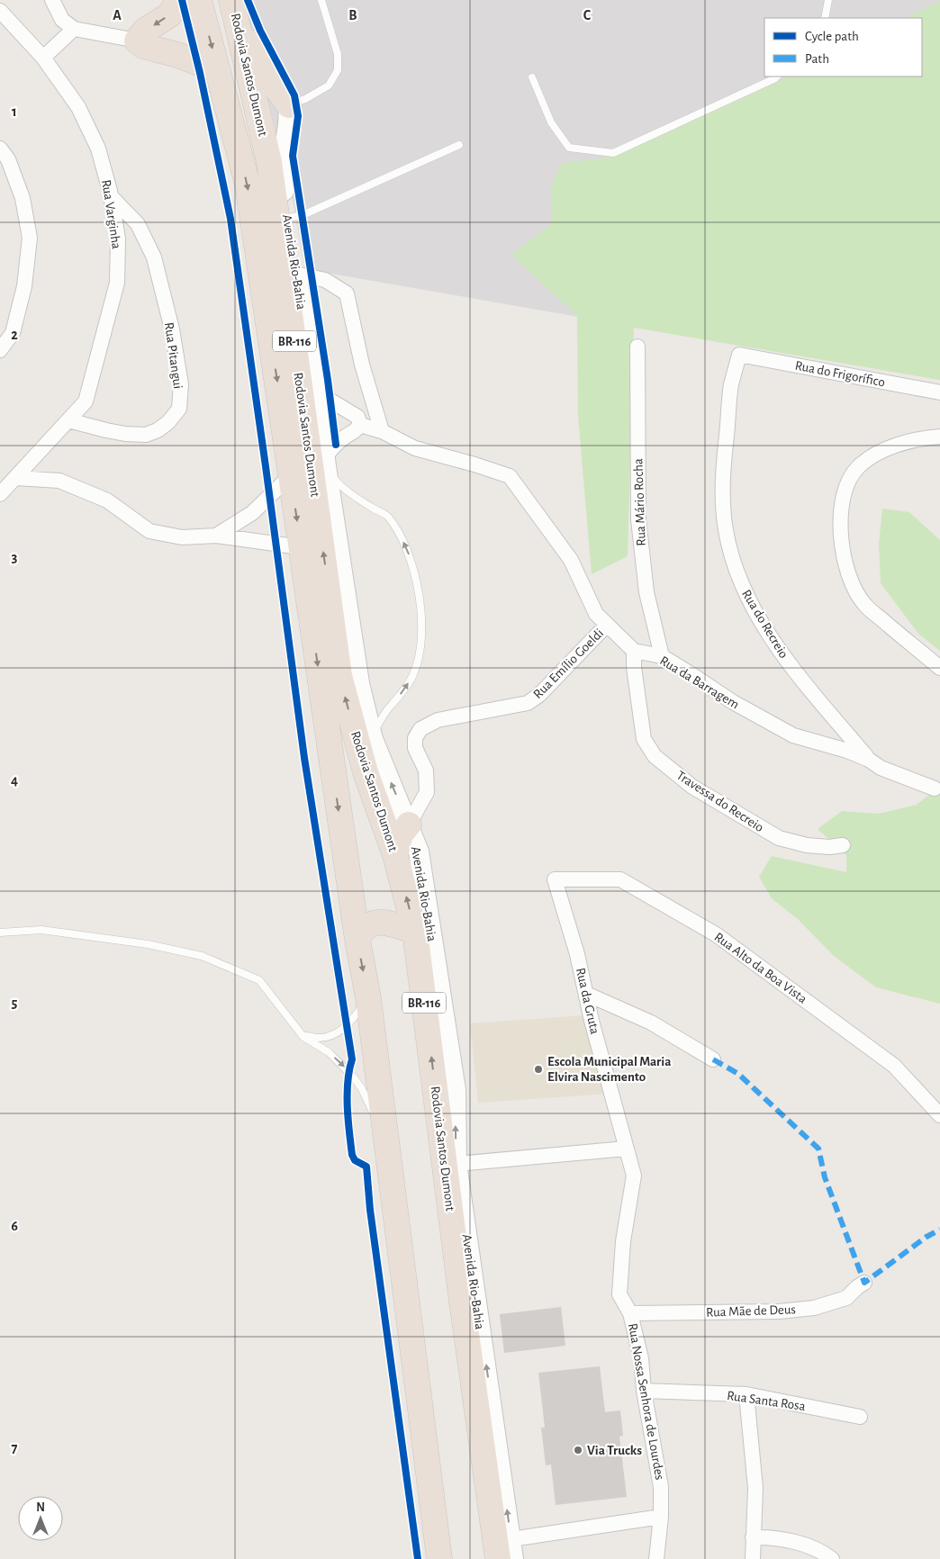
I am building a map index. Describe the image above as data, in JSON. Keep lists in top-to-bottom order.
{
  "streets": {
    "highway": ["Rodovia Santos Dumont", "BR-116"],
    "street": [
      "Rua Varginha",
      "Avenida Rio-Bahia",
      "Rua Pitangui",
      "Rua do Frigorífico",
      "Rua Mário Rocha",
      "Rua do Recreio",
      "Rua Emílio Goeldi",
      "Rua da Barragem",
      "Travessa do Recreio",
      "Rua Alto da Boa Vista",
      "Rua da Gruta",
      "Rua Mãe de Deus",
      "Rua Santa Rosa",
      "Rua Nossa Senhora de Lourdes"
    ]
  },
  "crossings": [
    ["Rodovia Santos Dumont", "Avenida Rio-Bahia"],
    ["Rua Varginha", "Rua Pitangui"],
    ["Avenida Rio-Bahia", "Rua Emílio Goeldi"],
    ["Rua do Frigorífico", "Rua do Recreio"],
    ["Rua Mário Rocha", "Rua da Barragem"],
    ["Rua do Recreio", "Rua da Barragem"],
    ["Rua da Barragem", "Travessa do Recreio"],
    ["Rua Alto da Boa Vista", "Rua da Gruta"],
    ["Rua da Gruta", "Rua Mãe de Deus"],
    ["Rua da Gruta", "Rua Nossa Senhora de Lourdes"],
    ["Rua Mãe de Deus", "Rua Nossa Senhora de Lourdes"],
    ["Rua Santa Rosa", "Rua Nossa Senhora de Lourdes"]
  ],
  "one_way": ["Avenida Rio-Bahia"],
  "places": ["Escola Municipal Maria Elvira Nascimento", "Via Trucks"],
  "legend": ["Cycle path", "Path"],
  "north": "top",
  "grid": {
    "columns": ["A", "B", "C"],
    "rows": [
      "1",
      "2",
      "3",
      "4",
      "5",
      "6",
      "7"
    ]
  }
}
